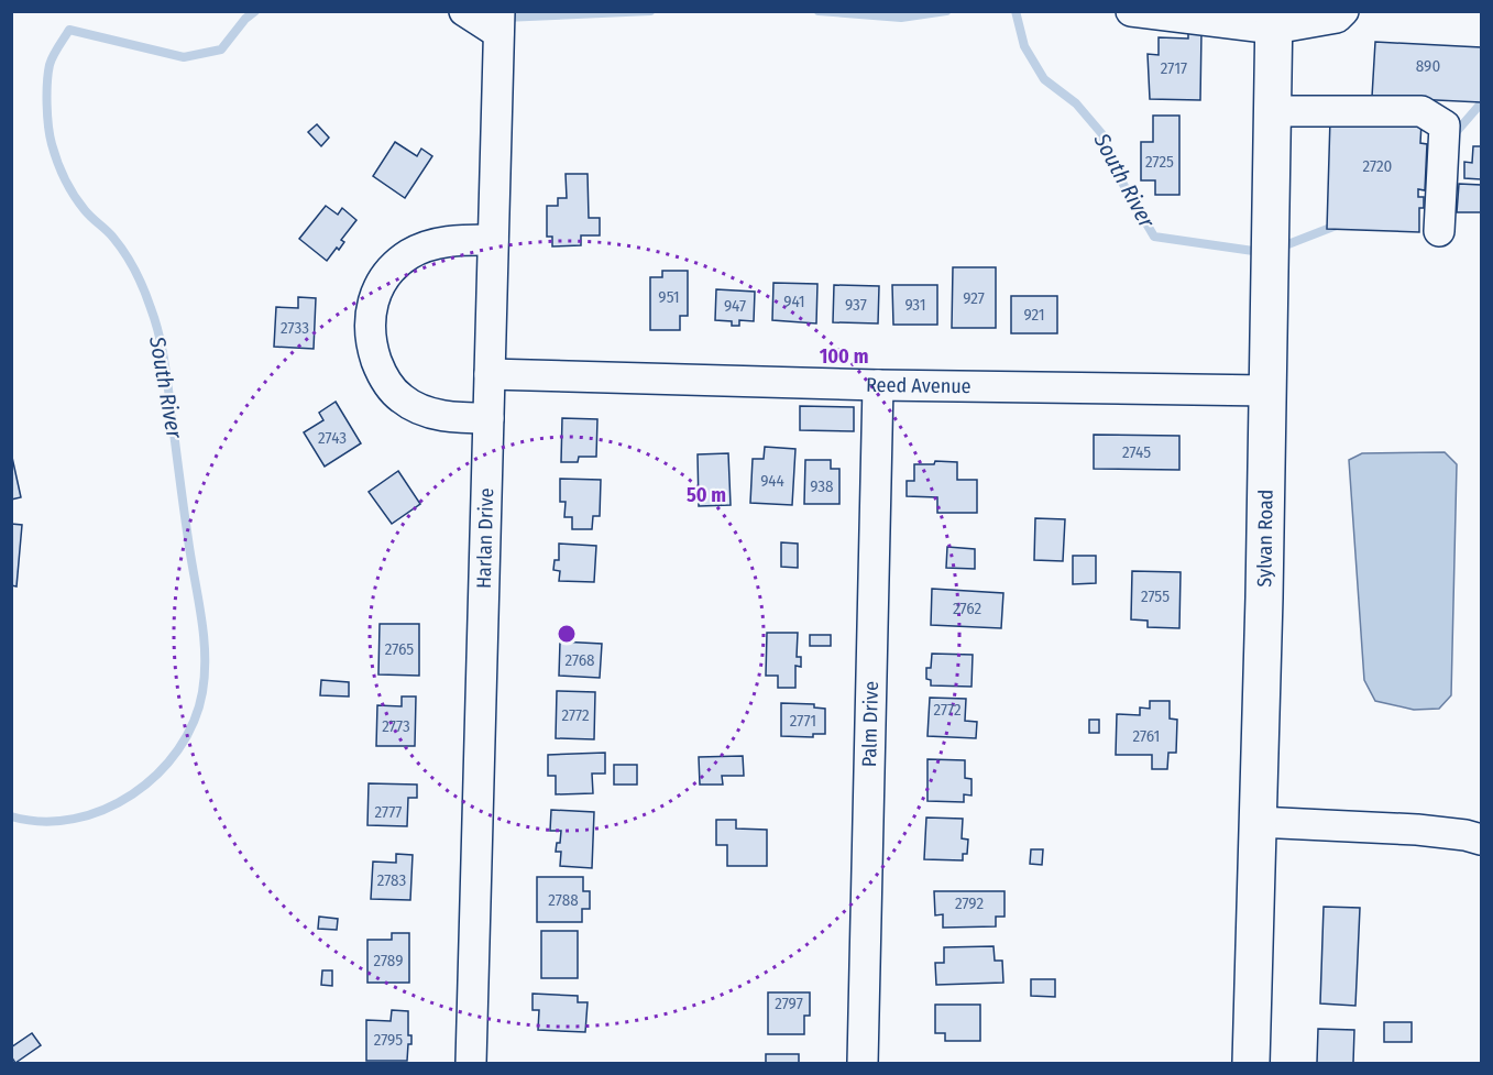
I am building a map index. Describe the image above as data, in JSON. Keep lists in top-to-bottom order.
{
  "streets": {
    "main road": ["Sylvan Road"],
    "street": ["Reed Avenue", "Harlan Drive", "Palm Drive"]
  },
  "crossings": [
    ["Reed Avenue", "Harlan Drive"],
    ["Reed Avenue", "Sylvan Road"],
    ["Reed Avenue", "Palm Drive"]
  ],
  "water": ["South River"],
  "house_numbers": [
    "890",
    "2717",
    "2725",
    "2720",
    "951",
    "927",
    "941",
    "937",
    "931",
    "947",
    "921",
    "2733",
    "2743",
    "2745",
    "944",
    "938",
    "2755",
    "2762",
    "2765",
    "2768",
    "2772",
    "2772",
    "2771",
    "2773",
    "2761",
    "2777",
    "2783",
    "2788",
    "2792",
    "2789",
    "2797",
    "2795"
  ],
  "rings": ["100 m", "50 m"]
}
